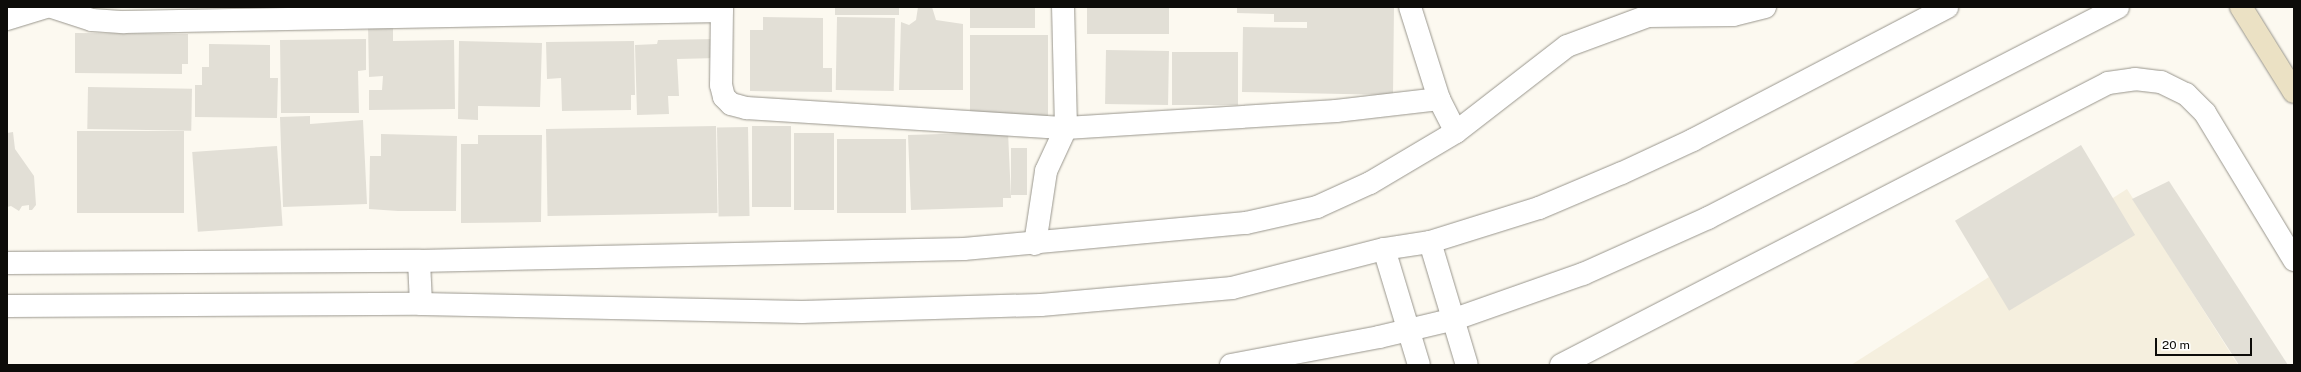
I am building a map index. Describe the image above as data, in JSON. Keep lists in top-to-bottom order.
{
  "scale_bar": "20 m"
}
